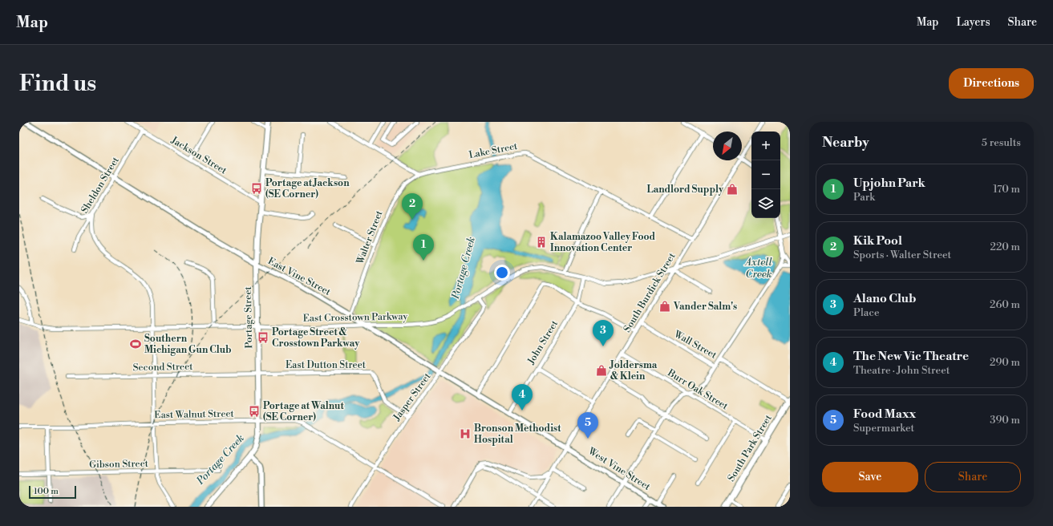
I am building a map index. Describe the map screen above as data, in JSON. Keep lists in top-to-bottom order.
{
  "streets": {
    "main road": ["Portage Street", "South Park Street"],
    "street": [
      "Lake Street",
      "Jackson Street",
      "Sheldon Street",
      "Walter Street",
      "East Vine Street",
      "South Burdick Street",
      "East Crosstown Parkway",
      "John Street",
      "Wall Street",
      "East Dutton Street",
      "Second Street",
      "Burr Oak Street",
      "Jasper Street",
      "East Walnut Street",
      "Gibson Street",
      "West Vine Street"
    ]
  },
  "crossings": [
    ["Lake Street", "Walter Street"],
    ["Lake Street", "South Burdick Street"],
    ["Jackson Street", "Sheldon Street"],
    ["Jackson Street", "Portage Street"],
    ["Sheldon Street", "East Vine Street"],
    ["Walter Street", "East Vine Street"],
    ["East Vine Street", "South Burdick Street"],
    ["East Vine Street", "Portage Street"],
    ["East Vine Street", "East Crosstown Parkway"],
    ["East Vine Street", "John Street"],
    ["East Vine Street", "Jasper Street"],
    ["East Vine Street", "West Vine Street"],
    ["South Burdick Street", "East Crosstown Parkway"],
    ["South Burdick Street", "Wall Street"],
    ["South Burdick Street", "Burr Oak Street"],
    ["South Burdick Street", "West Vine Street"],
    ["Portage Street", "East Crosstown Parkway"],
    ["Portage Street", "East Dutton Street"],
    ["Portage Street", "Second Street"],
    ["Portage Street", "East Walnut Street"],
    ["East Crosstown Parkway", "John Street"],
    ["East Crosstown Parkway", "Jasper Street"],
    ["Wall Street", "South Park Street"],
    ["East Dutton Street", "Second Street"],
    ["East Dutton Street", "Jasper Street"],
    ["Burr Oak Street", "South Park Street"],
    ["Jasper Street", "East Walnut Street"]
  ],
  "water": ["Axtell Creek", "Portage Creek"],
  "places": {
    "bus stop": ["Portage at Jackson (SE Corner)", "Portage Street & Crosstown Parkway", "Portage at Walnut (SE Corner)"],
    "shop": ["Landlord Supply", "Vander Salm's", "Joldersma & Klein"],
    "building": ["Kalamazoo Valley Food Innovation Center"],
    "sports": ["Southern Michigan Gun Club"],
    "hospital": ["Bronson Methodist Hospital"]
  },
  "scale_bar": "100 m",
  "north": "bottom left",
  "page": {
    "header": "Map",
    "nav": ["Map", "Layers", "Share"],
    "buttons": [
      "Directions",
      ["Save", "Share"]
    ],
    "title": "Find us",
    "heading": ["Nearby", "5 results"],
    "map_buttons": ["+", "−"],
    "list": [
      {
        "mark": "1",
        "name": "Upjohn Park",
        "note": "Park",
        "value": "170 m"
      },
      {
        "mark": "2",
        "name": "Kik Pool",
        "note": "Sports · Walter Street",
        "value": "220 m"
      },
      {
        "mark": "3",
        "name": "Alano Club",
        "note": "Place",
        "value": "260 m"
      },
      {
        "mark": "4",
        "name": "The New Vic Theatre",
        "note": "Theatre · John Street",
        "value": "290 m"
      },
      {
        "mark": "5",
        "name": "Food Maxx",
        "note": "Supermarket",
        "value": "390 m"
      }
    ],
    "pins": [
      "2",
      "1",
      "3",
      "4",
      "5"
    ],
    "scale": "100 m"
  }
}
